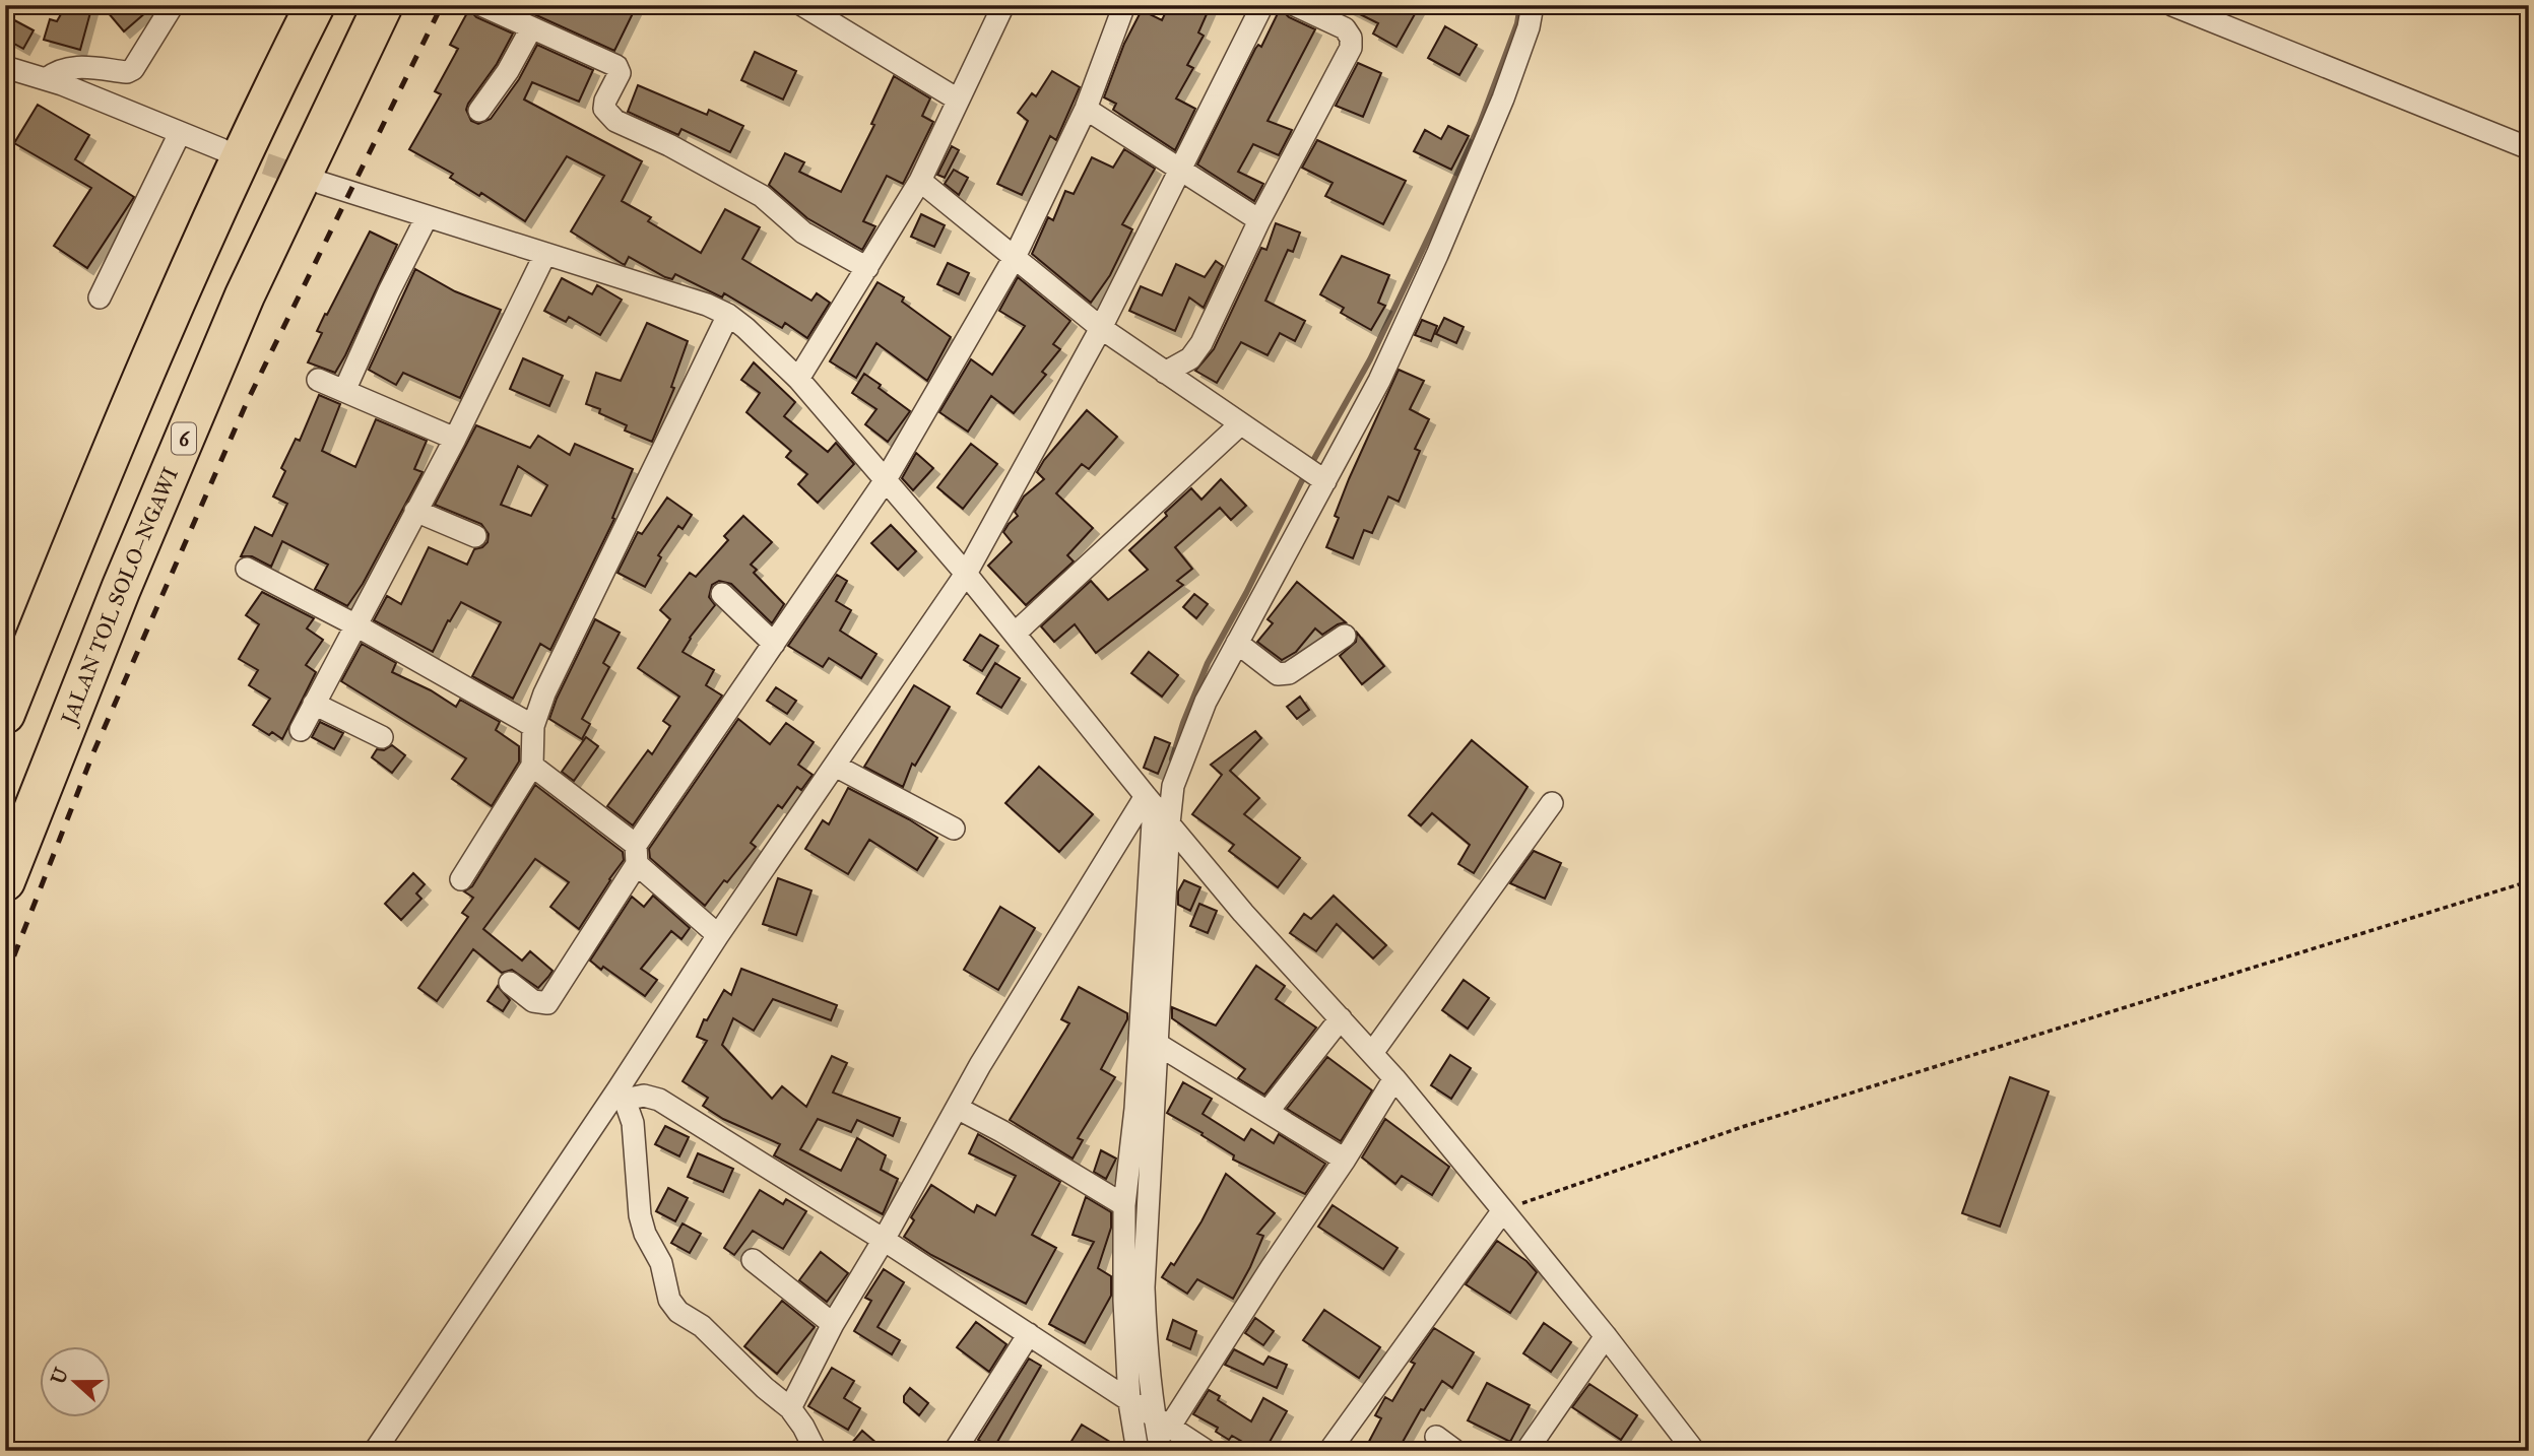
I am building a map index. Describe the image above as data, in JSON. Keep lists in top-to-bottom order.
{
  "streets": {
    "highway": ["6", "JALAN TOL SOLO–NGAWI"]
  },
  "north": "left"
}
